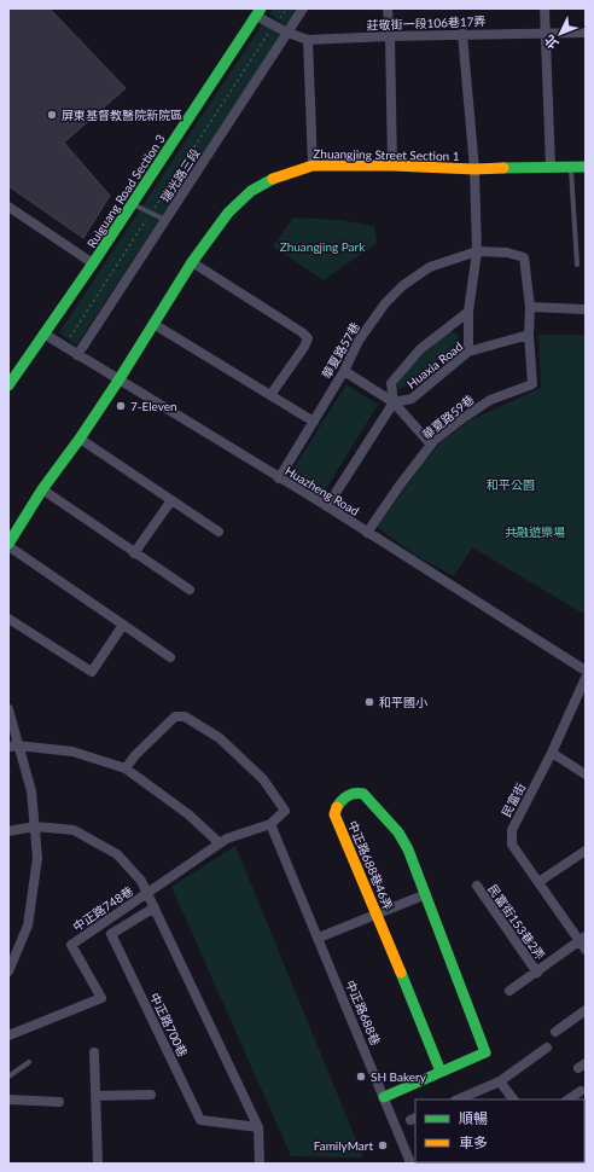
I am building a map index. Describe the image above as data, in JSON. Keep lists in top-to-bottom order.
{
  "streets": {
    "street": [
      "莊敬街一段106巷17弄",
      "Zhuangjing Street Section 1",
      "瑞光路三段",
      "Ruiguang Road Section 3",
      "華夏路57巷",
      "Huaxia Road",
      "華夏路59巷",
      "Huazheng Road",
      "民富街",
      "中正路688巷46弄",
      "中正路748巷",
      "民富街153巷2弄",
      "中正路688巷",
      "中正路700巷"
    ]
  },
  "crossings": [
    ["Zhuangjing Street Section 1", "Huazheng Road"],
    ["瑞光路三段", "Huazheng Road"],
    ["Ruiguang Road Section 3", "Huazheng Road"],
    ["華夏路57巷", "Huazheng Road"],
    ["Huaxia Road", "華夏路59巷"],
    ["華夏路59巷", "Huazheng Road"],
    ["中正路748巷", "中正路688巷"]
  ],
  "parks": ["Zhuangjing Park", "和平公園", "共融遊樂場"],
  "places": [
    "屏東基督教醫院新院區",
    "7-Eleven",
    "和平國小",
    "SH Bakery",
    "FamilyMart"
  ],
  "legend": ["順暢", "車多"],
  "north": "bottom left"
}
